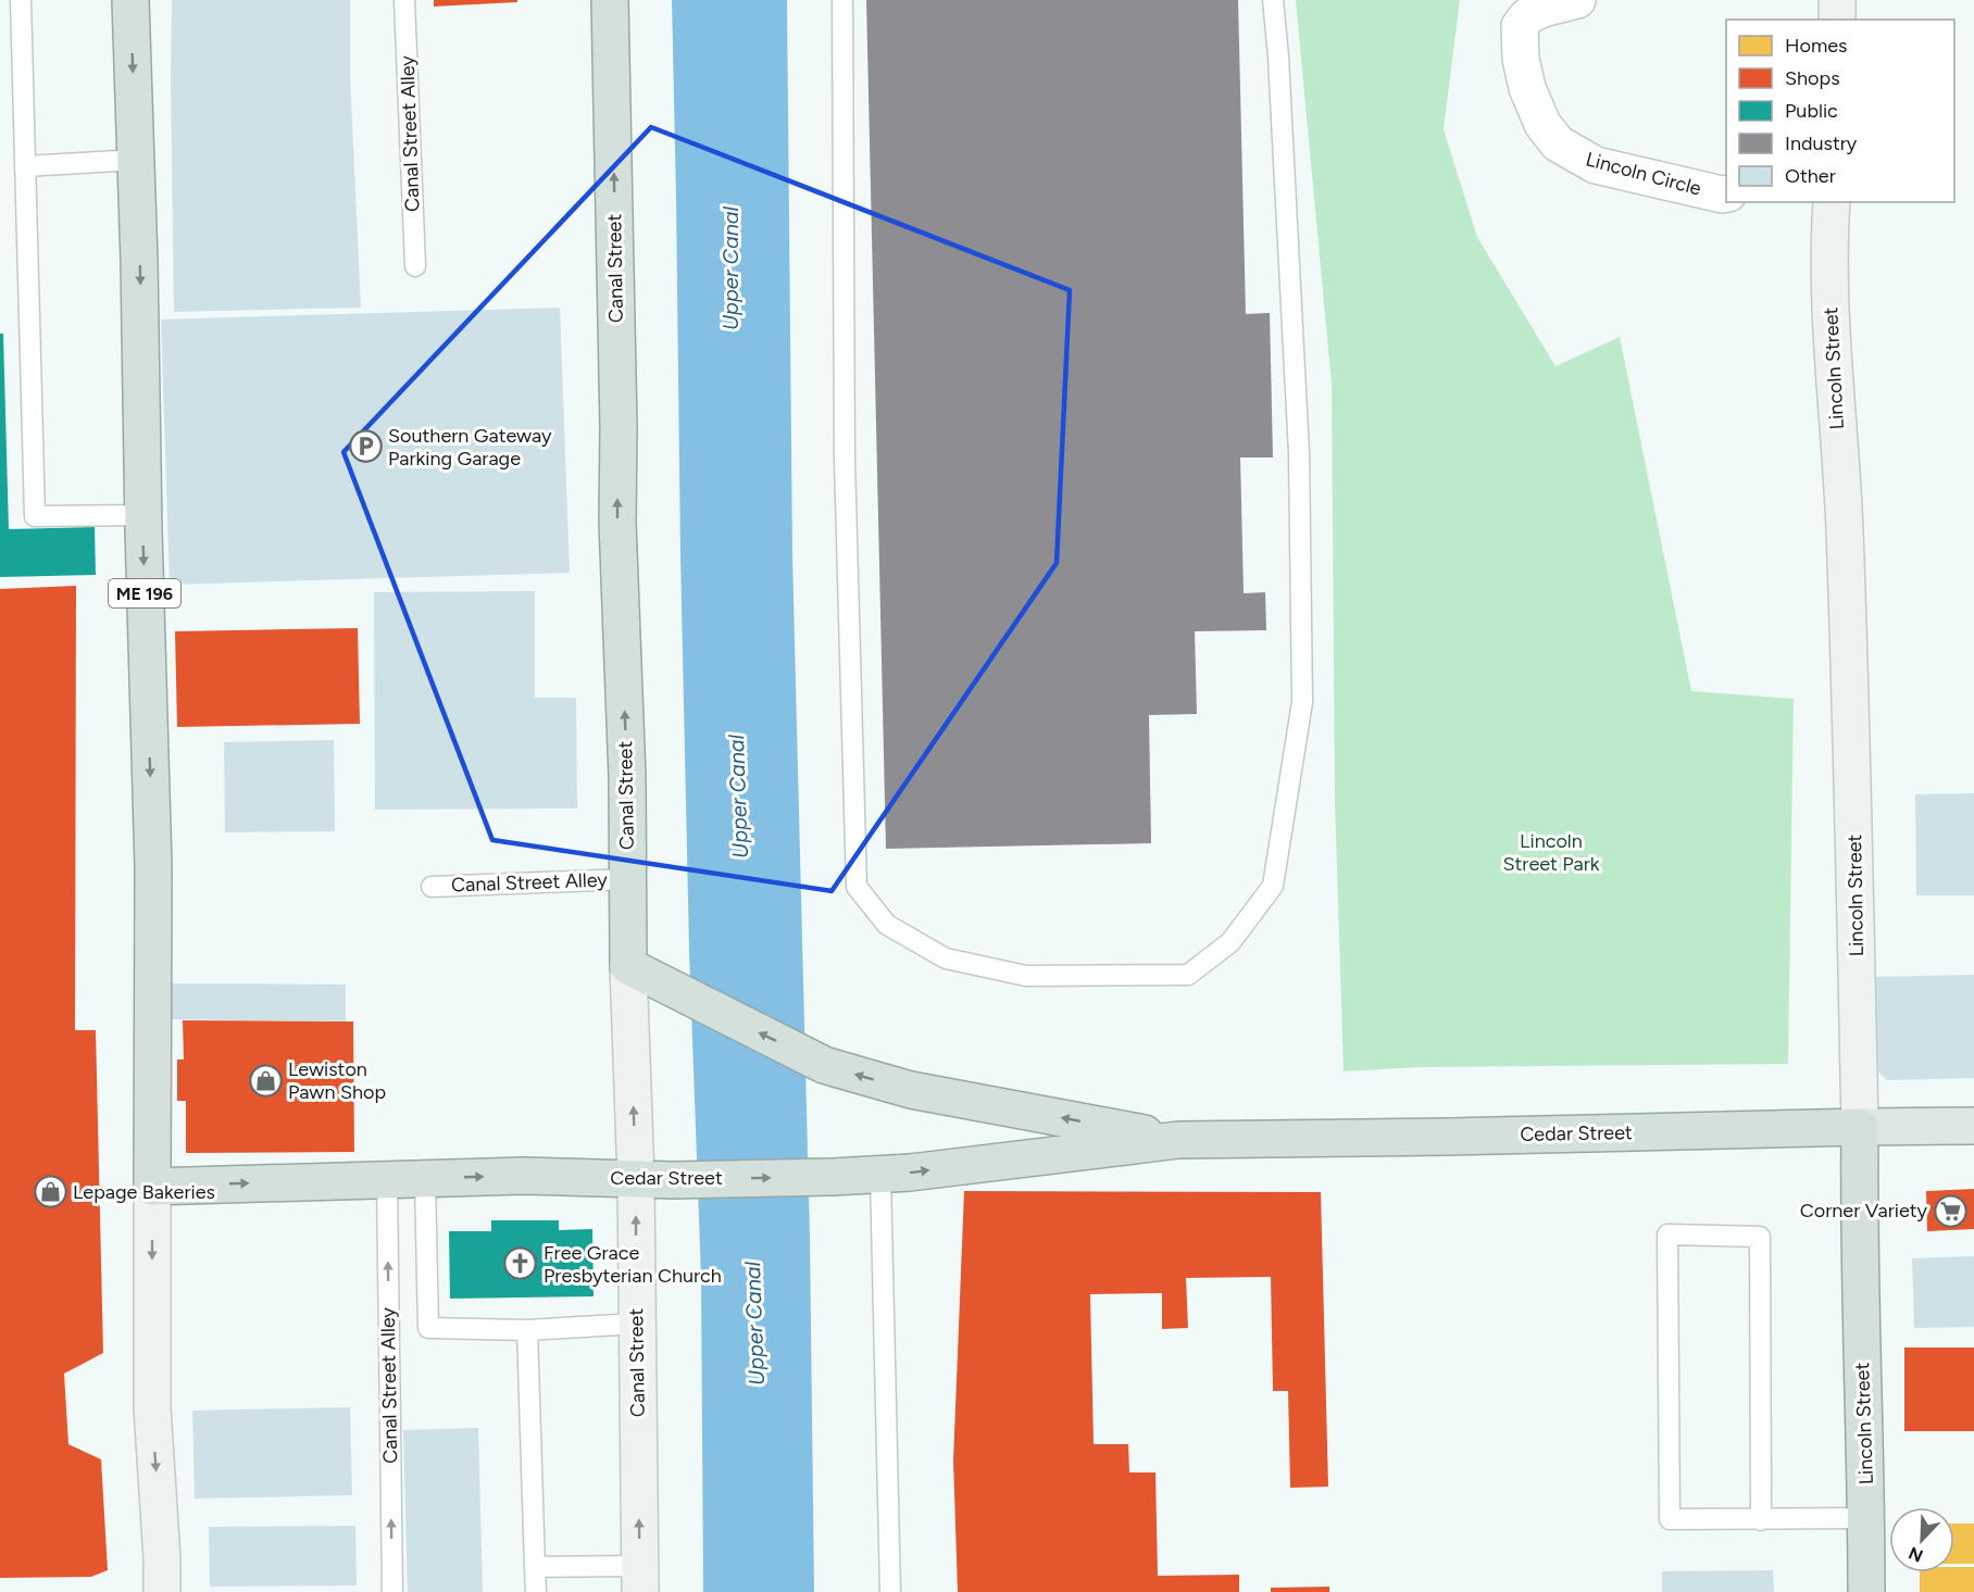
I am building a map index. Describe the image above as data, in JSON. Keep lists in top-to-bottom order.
{
  "streets": {
    "highway": [
      "Canal Street",
      "Lincoln Street",
      "ME 196",
      "Cedar Street"
    ],
    "street": ["Lincoln Circle"],
    "lane": ["Canal Street Alley"]
  },
  "crossings": [
    ["Canal Street Alley", "Canal Street"],
    ["Canal Street Alley", "Cedar Street"],
    ["Canal Street", "Cedar Street"],
    ["Lincoln Street", "Cedar Street"],
    ["ME 196", "Cedar Street"]
  ],
  "one_way": ["Canal Street"],
  "water": ["Upper Canal"],
  "parks": ["Lincoln Street Park"],
  "places": {
    "parking": ["Southern Gateway Parking Garage"],
    "shop": ["Lewiston Pawn Shop", "Lepage Bakeries"],
    "supermarket": ["Corner Variety"],
    "church": ["Free Grace Presbyterian Church"]
  },
  "legend": [
    "Homes",
    "Shops",
    "Public",
    "Industry",
    "Other"
  ],
  "north": "bottom left"
}
